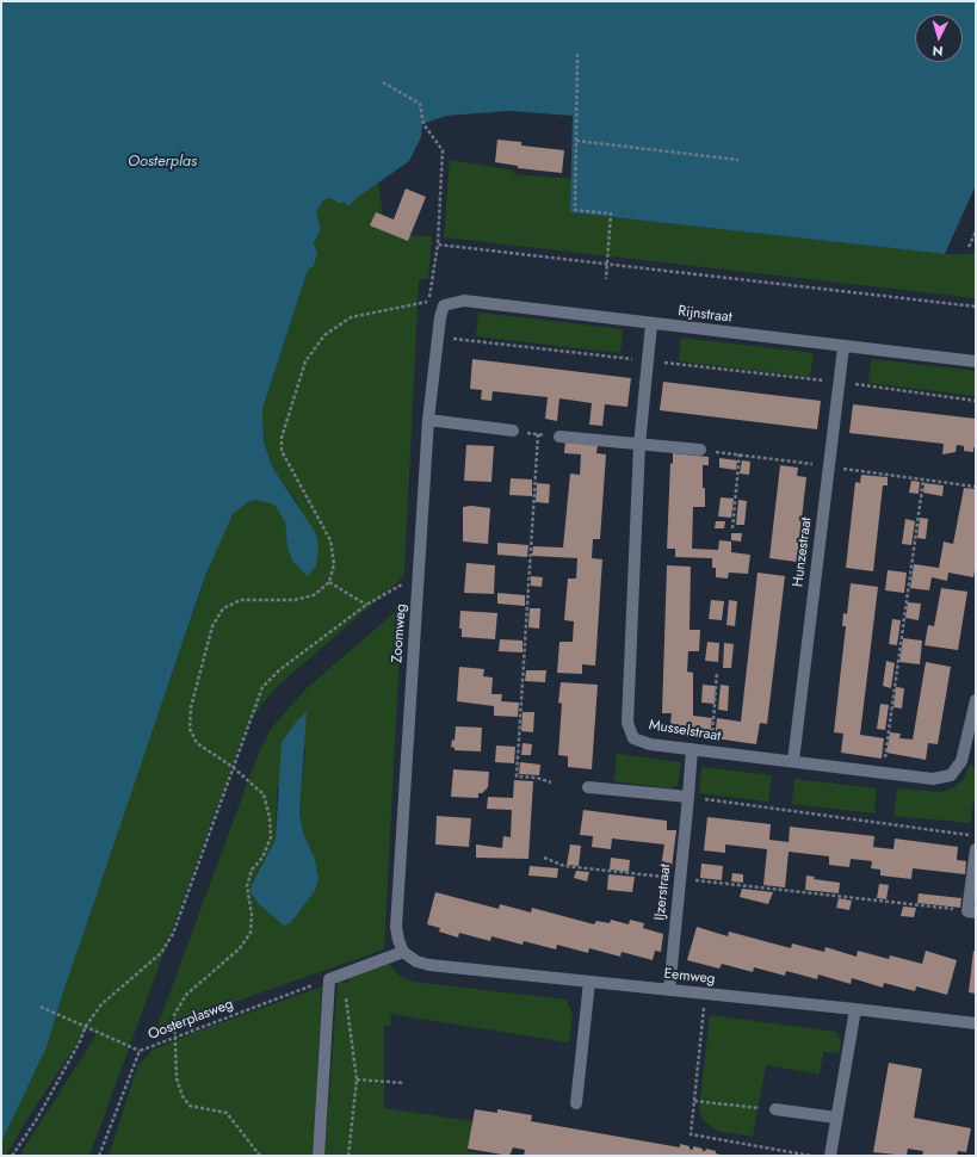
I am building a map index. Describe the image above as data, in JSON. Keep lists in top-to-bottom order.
{
  "streets": {
    "street": [
      "Rijnstraat",
      "Hunzestraat",
      "Zoomweg",
      "Musselstraat",
      "IJzerstraat",
      "Eemweg"
    ],
    "path": ["Oosterplasweg"]
  },
  "crossings": [
    ["Rijnstraat", "Hunzestraat"],
    ["Rijnstraat", "Zoomweg"],
    ["Rijnstraat", "Musselstraat"],
    ["Hunzestraat", "Musselstraat"],
    ["Zoomweg", "Eemweg"],
    ["Musselstraat", "IJzerstraat"],
    ["IJzerstraat", "Eemweg"]
  ],
  "water": ["Oosterplas"],
  "north": "bottom"
}
